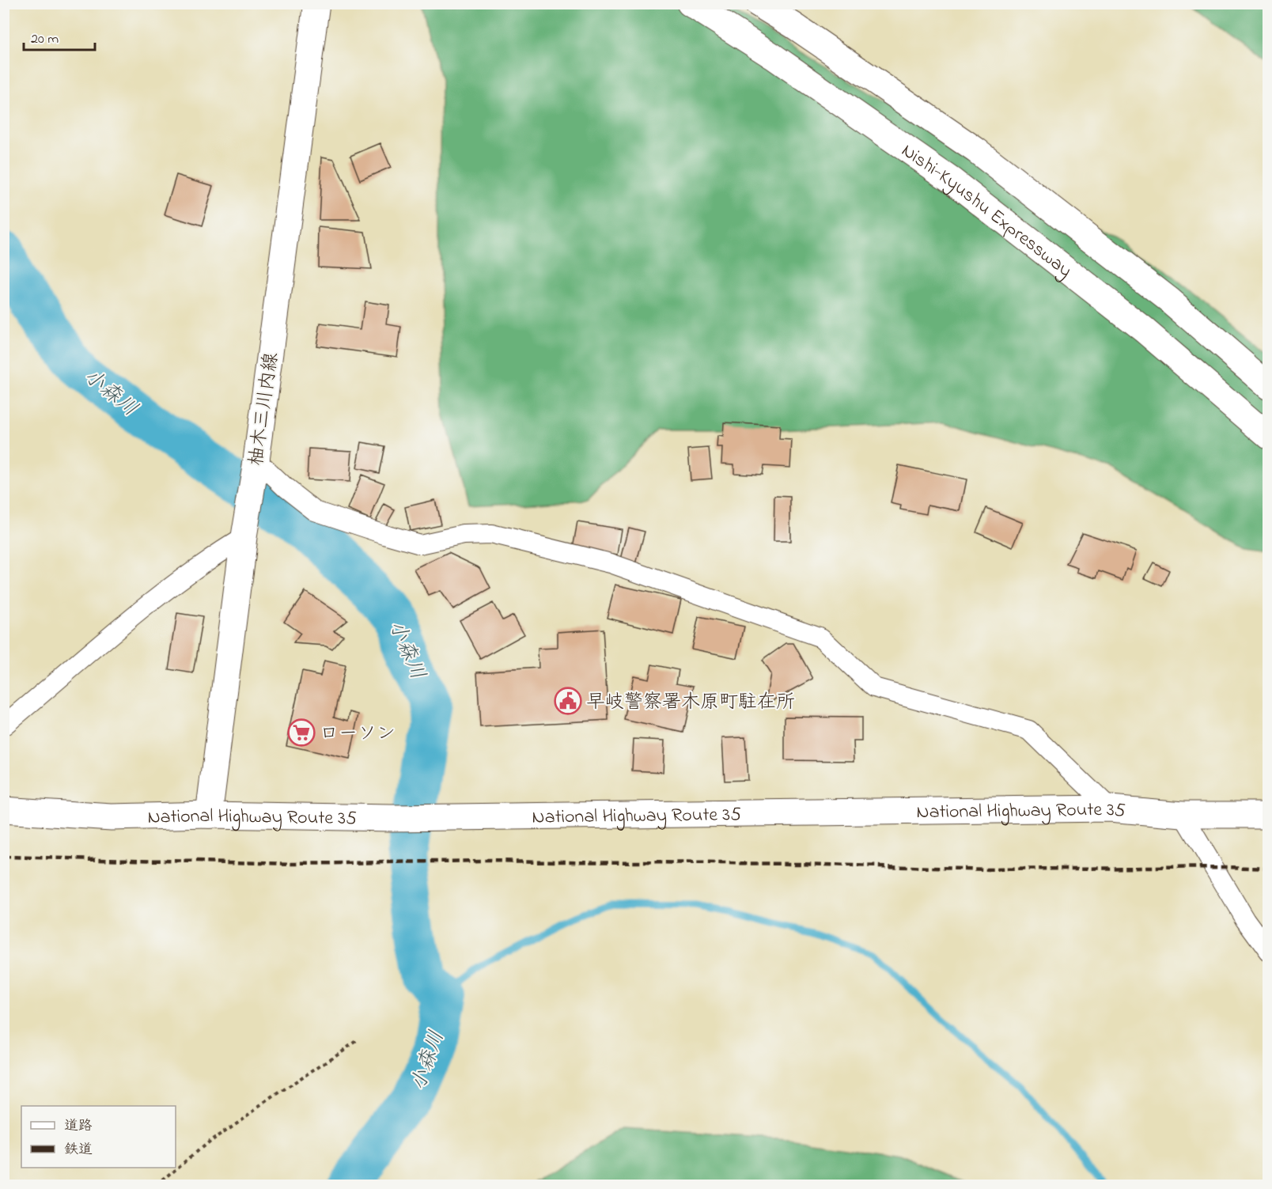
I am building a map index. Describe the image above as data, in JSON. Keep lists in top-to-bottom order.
{
  "streets": {
    "main road": ["Nishi-Kyushu Expressway", "柚木三川内線", "National Highway Route 35"]
  },
  "crossings": [
    ["柚木三川内線", "National Highway Route 35"]
  ],
  "water": ["小森川"],
  "places": {
    "public building": ["早岐警察署木原町駐在所"],
    "supermarket": ["ローソン"]
  },
  "legend": ["道路", "鉄道"],
  "scale_bar": "20 m"
}
